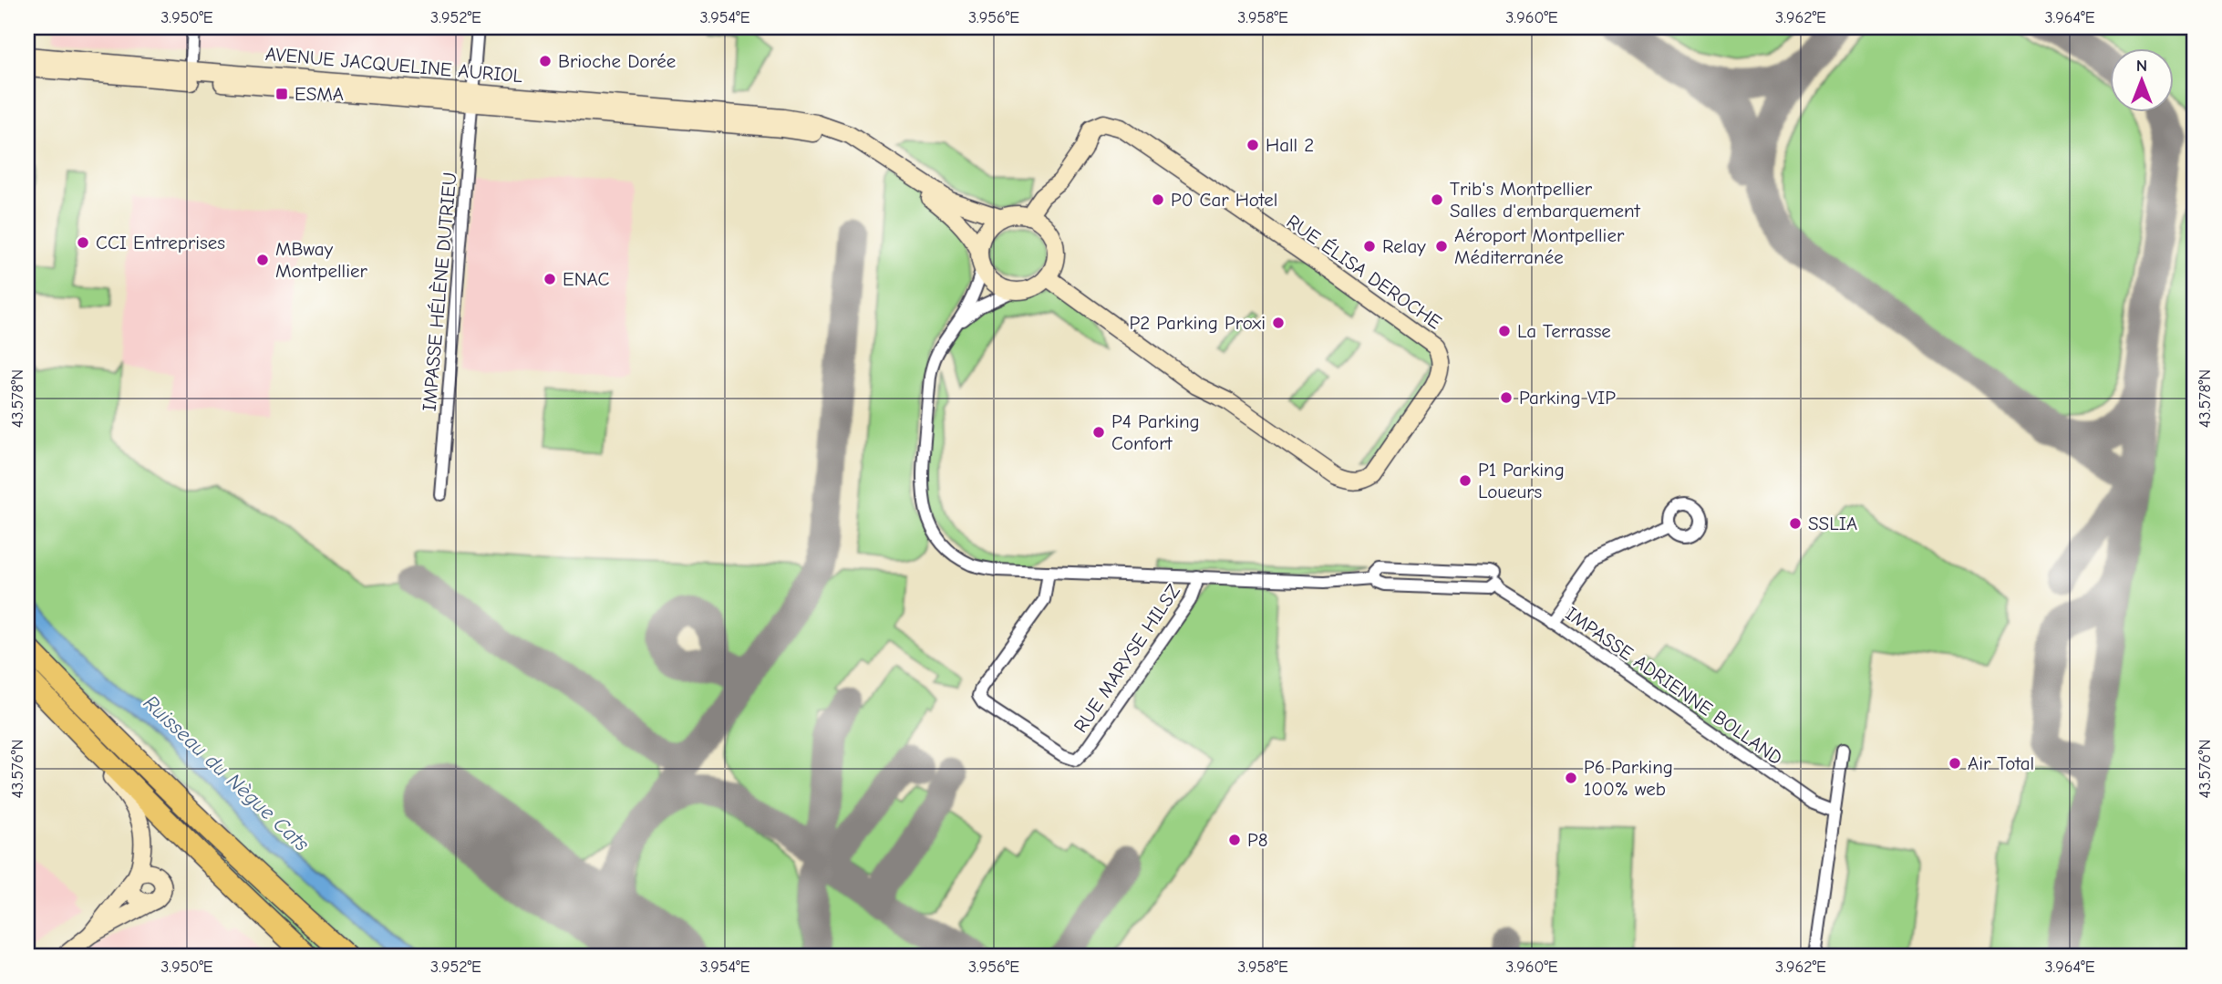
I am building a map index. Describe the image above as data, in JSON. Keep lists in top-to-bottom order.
{
  "streets": {
    "main road": ["AVENUE JACQUELINE AURIOL", "RUE ÉLISA DEROCHE"],
    "street": ["IMPASSE HÉLÈNE DUTRIEU", "RUE MARYSE HILSZ", "IMPASSE ADRIENNE BOLLAND"]
  },
  "crossings": [
    ["AVENUE JACQUELINE AURIOL", "RUE ÉLISA DEROCHE"],
    ["AVENUE JACQUELINE AURIOL", "IMPASSE HÉLÈNE DUTRIEU"]
  ],
  "water": ["Ruisseau du Nègue Cats"],
  "places": {
    "other": [
      "Brioche Dorée",
      "Hall 2",
      "P0 Car Hotel",
      "Trib's Montpellier Salles d'embarquement",
      "CCI Entreprises",
      "Relay",
      "Aéroport Montpellier Méditerranée",
      "MBway Montpellier",
      "ENAC",
      "P2 Parking Proxi",
      "La Terrasse",
      "Parking VIP",
      "P4 Parking Confort",
      "P1 Parking Loueurs",
      "SSLIA",
      "Air Total",
      "P6 Parking 100% web",
      "P8"
    ],
    "transit": ["ESMA"]
  },
  "north": "top",
  "coordinates": [
    "3.950°E",
    "3.952°E",
    "3.954°E",
    "3.956°E",
    "3.958°E",
    "3.960°E",
    "3.962°E",
    "3.964°E",
    "43.578°N",
    "43.576°N"
  ]
}
